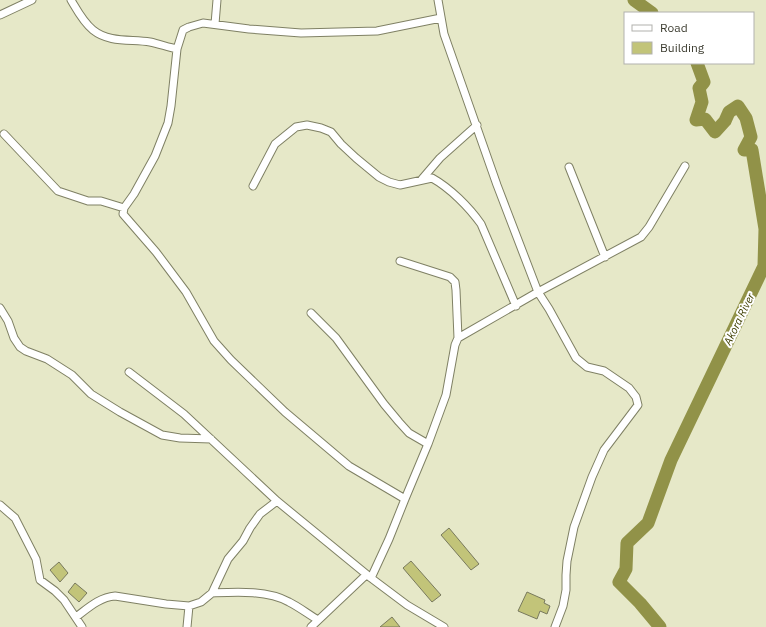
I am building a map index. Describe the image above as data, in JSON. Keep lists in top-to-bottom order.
{
  "water": ["Akora River"],
  "legend": ["Road", "Building"]
}
